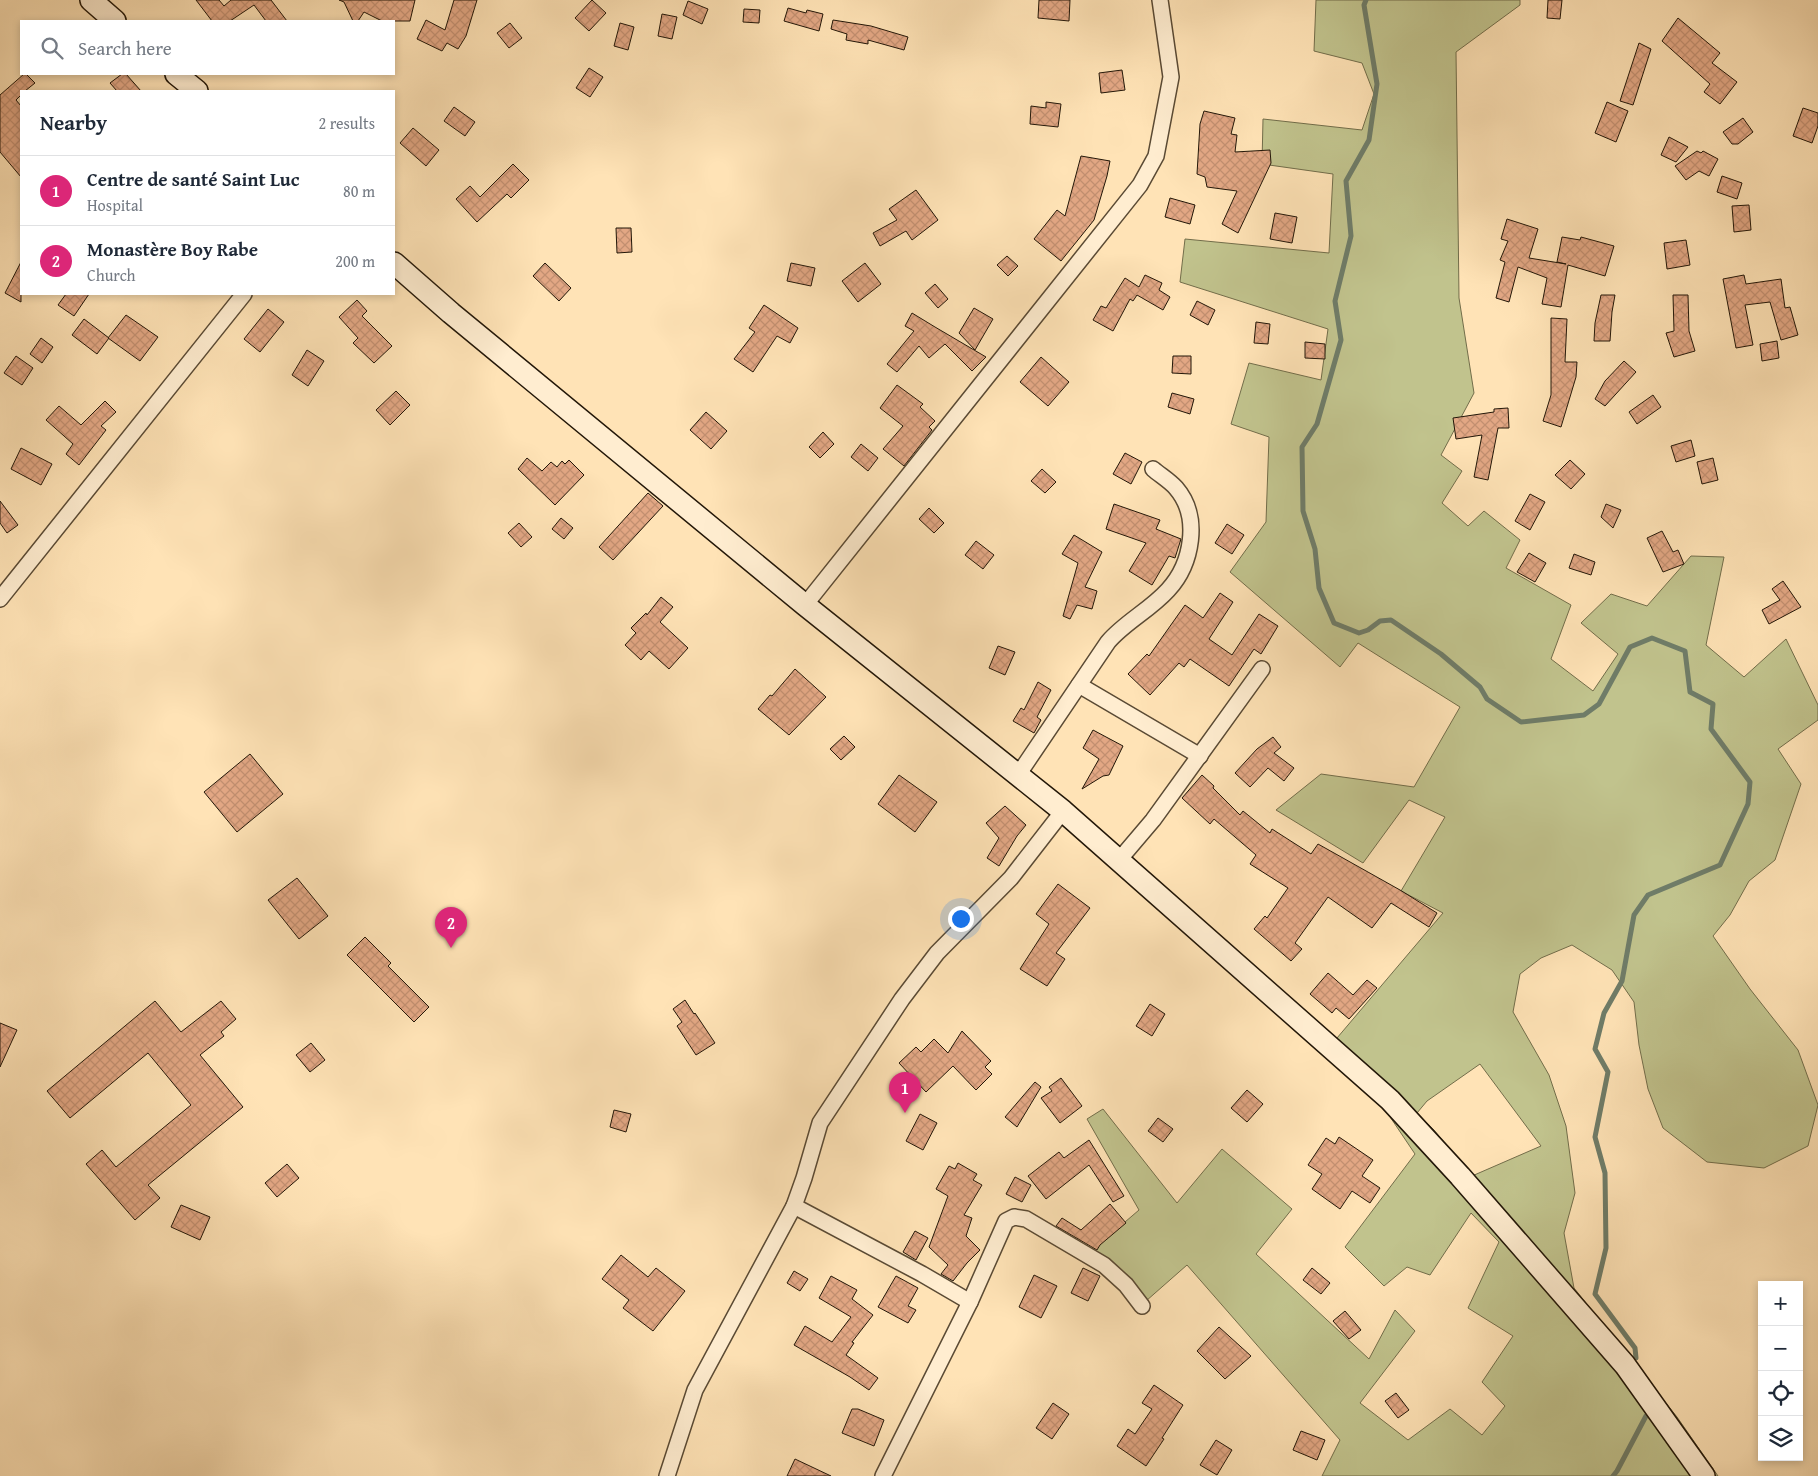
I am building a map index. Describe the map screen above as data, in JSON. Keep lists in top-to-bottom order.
{
  "page": {
    "search": "Search here",
    "heading": ["Nearby", "2 results"],
    "list": [
      {
        "mark": "1",
        "name": "Centre de santé Saint Luc",
        "note": "Hospital",
        "value": "80 m"
      },
      {
        "mark": "2",
        "name": "Monastère Boy Rabe",
        "note": "Church",
        "value": "200 m"
      }
    ],
    "pins": ["2", "1"],
    "map_buttons": ["+", "−"]
  }
}
